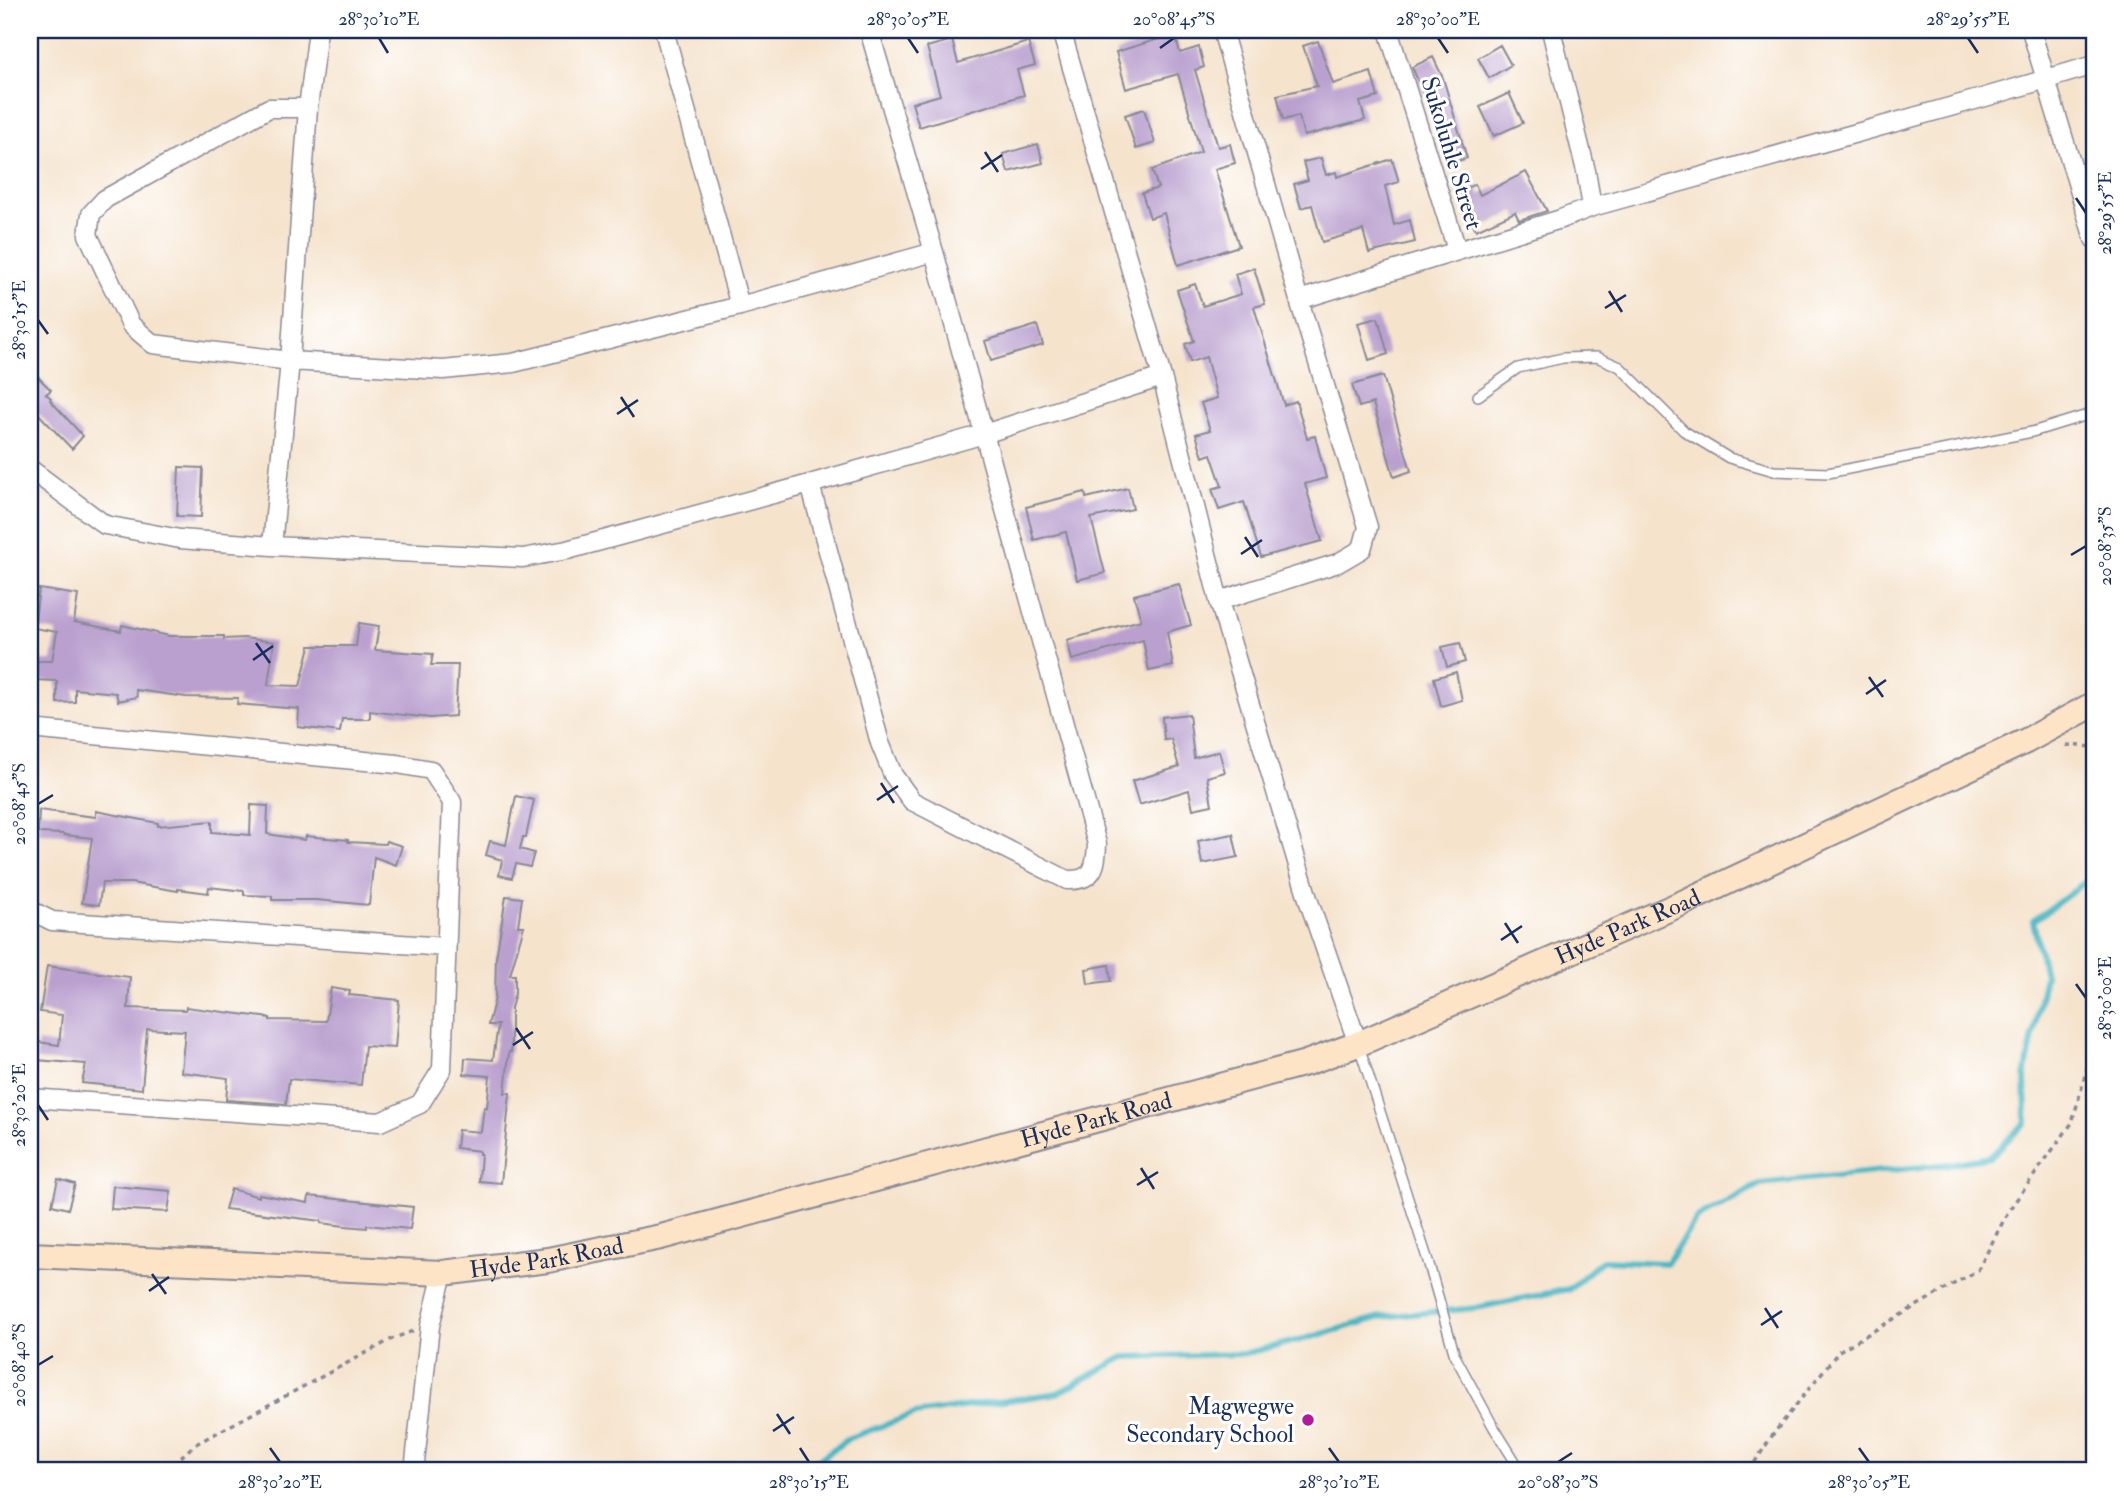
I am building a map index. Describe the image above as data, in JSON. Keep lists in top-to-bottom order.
{
  "streets": {
    "street": ["Sukoluhle Street", "Hyde Park Road"]
  },
  "places": ["Magwegwe Secondary School"],
  "coordinates": [
    "28°30'10\"E",
    "28°30'05\"E",
    "20°08'45\"S",
    "28°30'00\"E",
    "28°29'55\"E",
    "28°30'15\"E",
    "20°08'35\"S",
    "28°30'20\"E",
    "20°08'40\"S",
    "20°08'30\"S"
  ]
}
